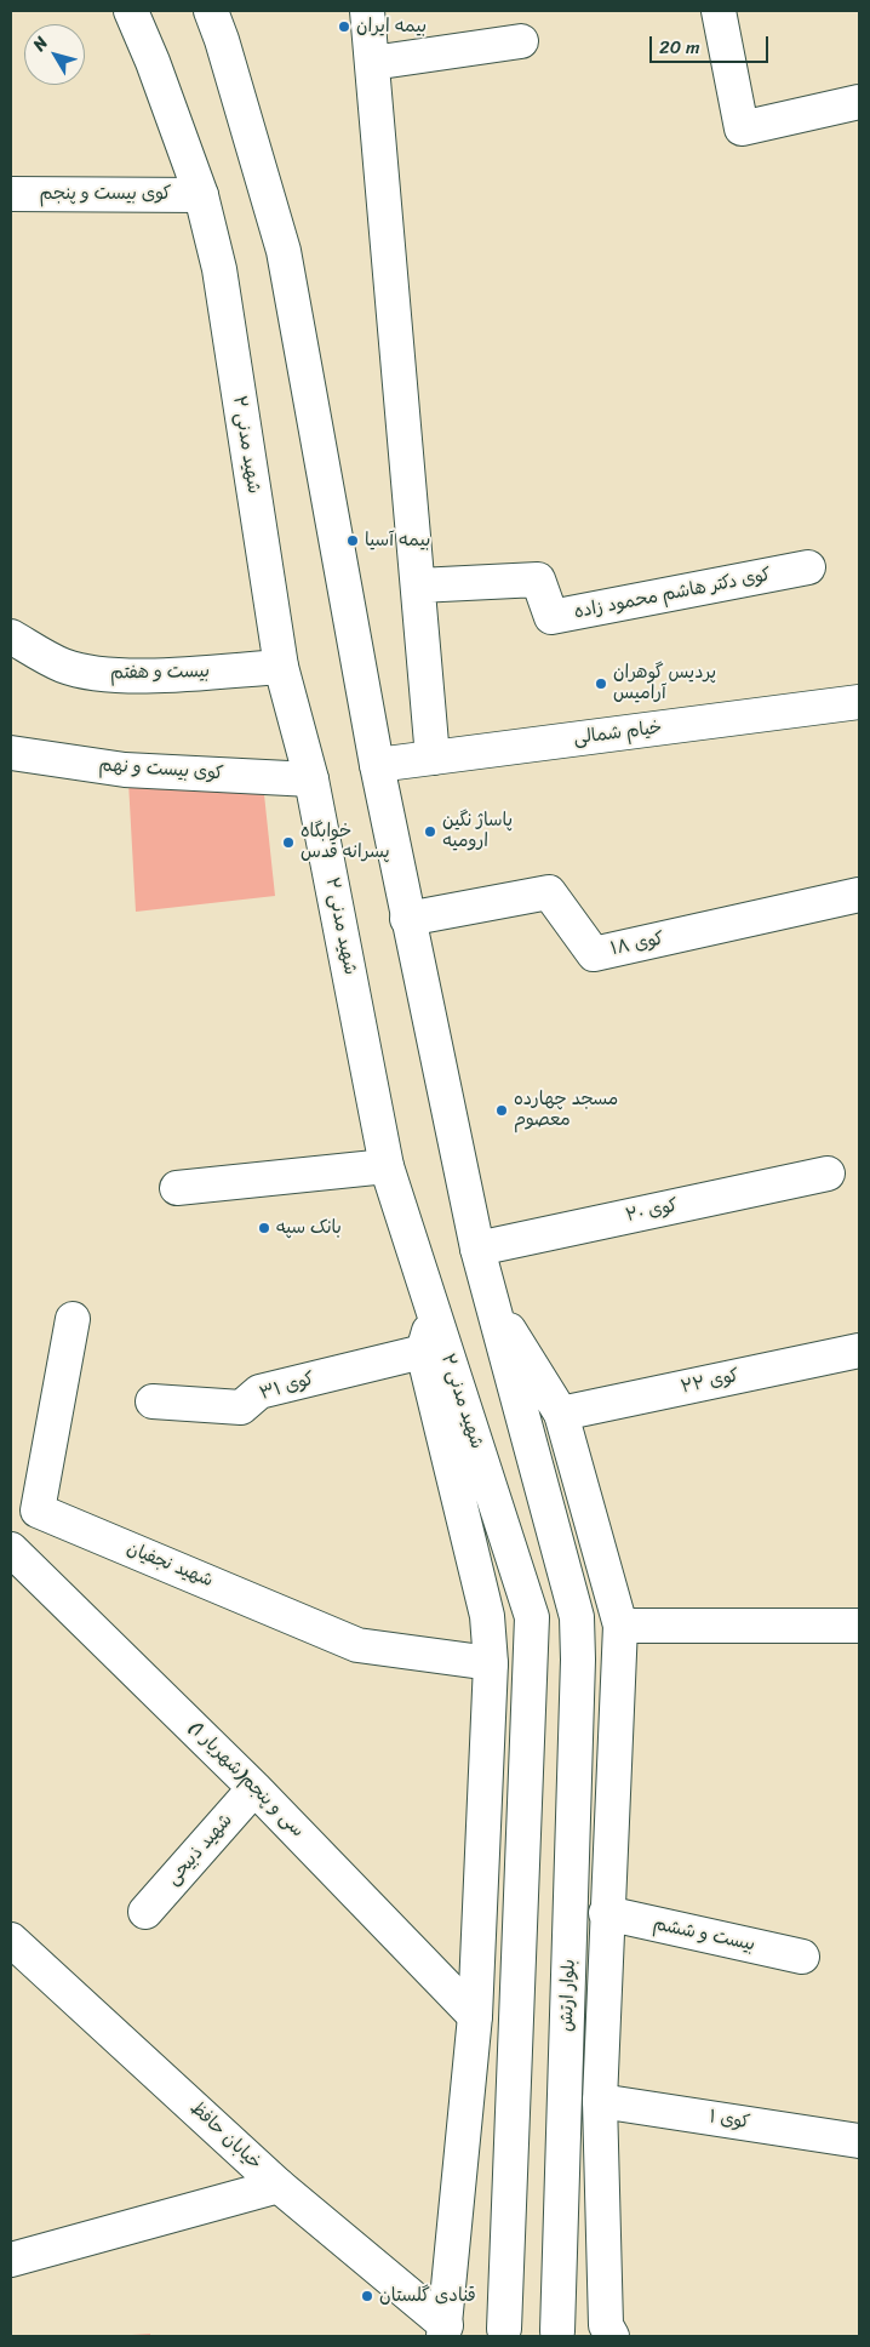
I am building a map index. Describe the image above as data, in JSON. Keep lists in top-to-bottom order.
{
  "streets": {
    "street": [
      "کوی بیست و پنجم",
      "شهید مدنی ۲",
      "کوی دکتر هاشم محمود زاده",
      "بیست و هفتم",
      "خیام شمالی",
      "کوی بیست و نهم",
      "کوی ۱۸",
      "کوی ۲۰",
      "کوی ۲۲",
      "کوی ۳۱",
      "شهید نجفیان",
      "سی و پنجم(شهریار ۱)",
      "شهید ذبیحی",
      "بیست و ششم",
      "بلوار ارتش",
      "کوی ۱",
      "خیابان حافظ"
    ]
  },
  "crossings": [
    ["کوی بیست و پنجم", "شهید مدنی ۲"],
    ["شهید مدنی ۲", "بیست و هفتم"],
    ["شهید مدنی ۲", "کوی بیست و نهم"],
    ["سی و پنجم(شهریار ۱)", "شهید ذبیحی"]
  ],
  "places": [
    "بیمه ایران",
    "بیمه آسیا",
    "پردیس گوهران آرامیس",
    "پاساژ نگین ارومیه",
    "خوابگاە پسرانە قدس",
    "مسجد چهارده معصوم",
    "بانک سپه",
    "قنادی گلستان"
  ],
  "scale_bar": "20 m",
  "north": "top left"
}
